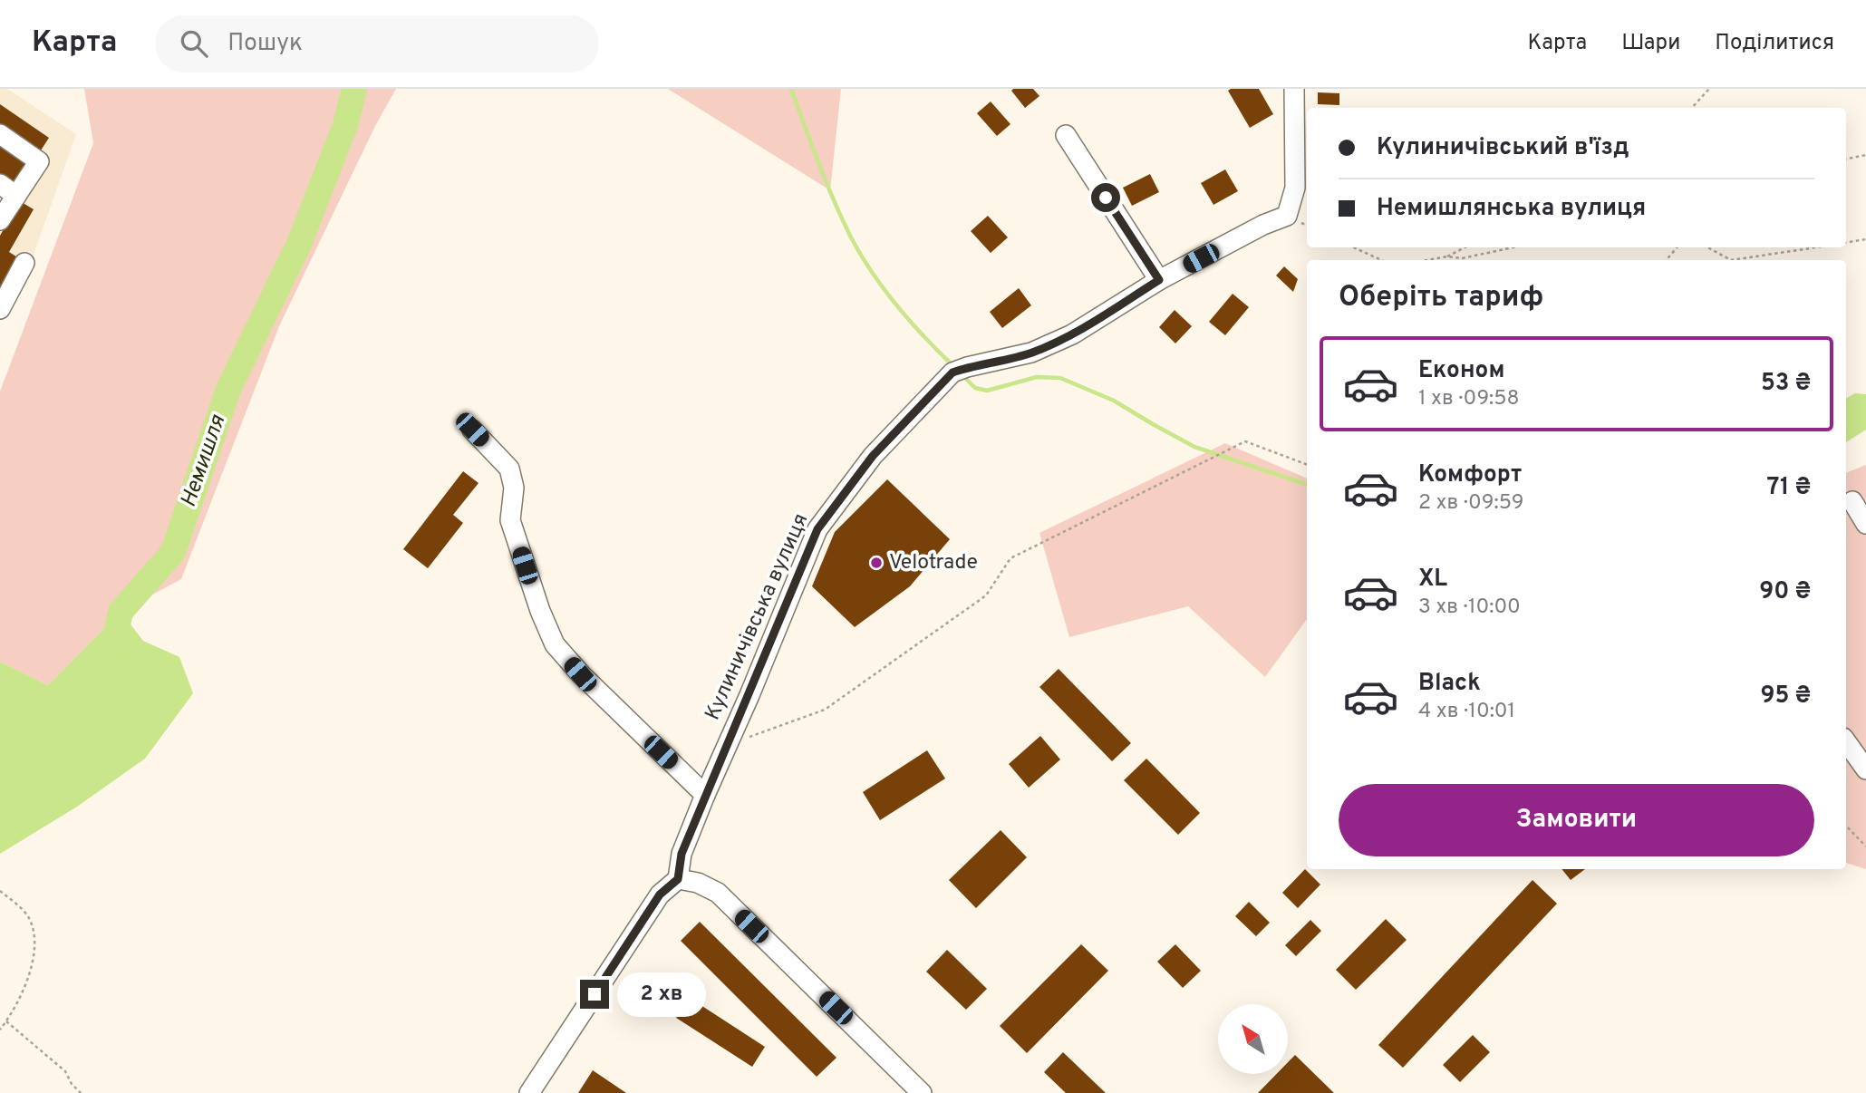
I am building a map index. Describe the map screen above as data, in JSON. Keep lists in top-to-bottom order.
{
  "streets": {
    "street": ["Кулиничівська вулиця"]
  },
  "water": ["Немишля"],
  "places": ["Velotrade"],
  "north": "top left",
  "page": {
    "header": "Карта",
    "search": "Пошук",
    "nav": ["Карта", "Шари", "Поділитися"],
    "banner": ["Кулиничівський в'їзд", "Немишлянська вулиця"],
    "heading": "Оберіть тариф",
    "list": [
      {
        "name": "Економ",
        "note": "1 хв · 09:58",
        "value": "53 ₴"
      },
      {
        "name": "Комфорт",
        "note": "2 хв · 09:59",
        "value": "71 ₴"
      },
      {
        "name": "XL",
        "note": "3 хв · 10:00",
        "value": "90 ₴"
      },
      {
        "name": "Black",
        "note": "4 хв · 10:01",
        "value": "95 ₴"
      }
    ],
    "buttons": "Замовити",
    "bubble": "2 хв"
  }
}
